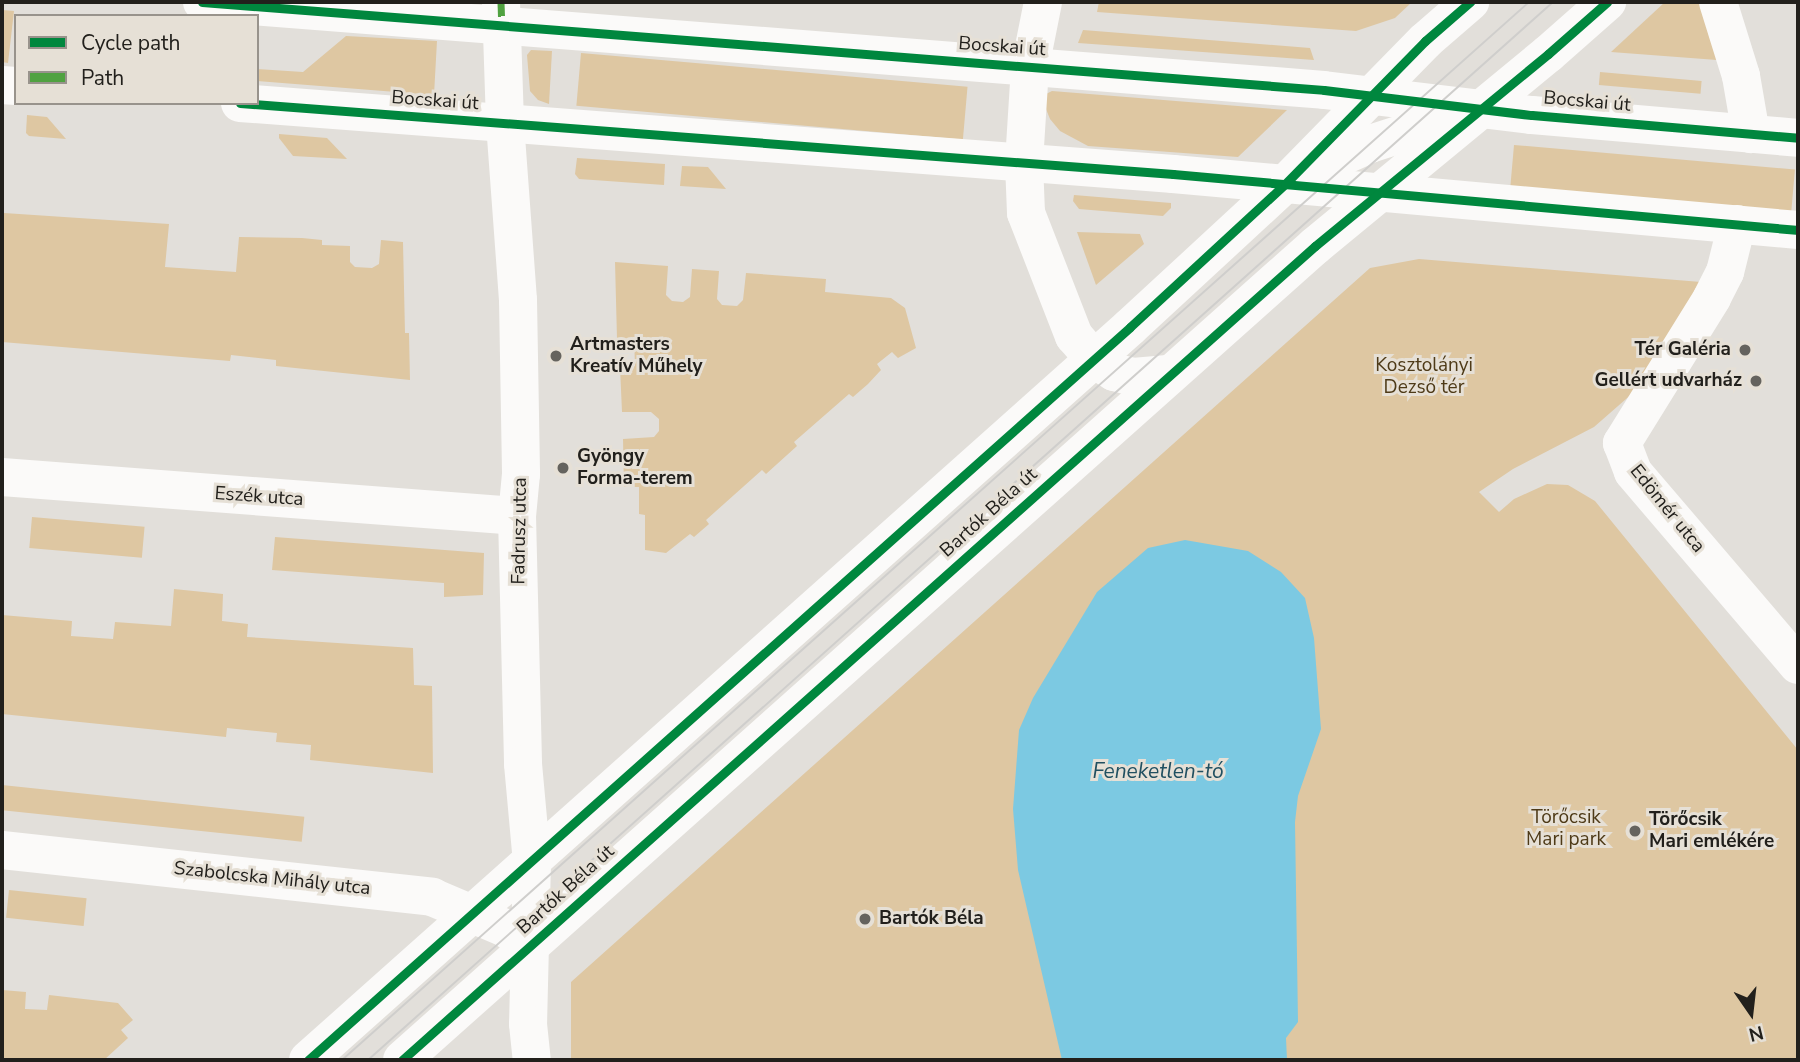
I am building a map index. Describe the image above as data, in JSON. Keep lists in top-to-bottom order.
{
  "streets": {
    "main road": [
      "Bocskai út",
      "Eszék utca",
      "Edömér utca",
      "Bartók Béla út",
      "Fadrusz utca",
      "Szabolcska Mihály utca"
    ]
  },
  "crossings": [
    ["Bocskai út", "Edömér utca"],
    ["Bocskai út", "Bartók Béla út"],
    ["Bocskai út", "Fadrusz utca"],
    ["Eszék utca", "Fadrusz utca"],
    ["Bartók Béla út", "Fadrusz utca"],
    ["Bartók Béla út", "Szabolcska Mihály utca"],
    ["Fadrusz utca", "Szabolcska Mihály utca"]
  ],
  "water": ["Feneketlen-tó"],
  "parks": ["Kosztolányi Dezső tér", "Törőcsik Mari park"],
  "places": [
    "Tér Galéria",
    "Artmasters Kreatív Műhely",
    "Gellért udvarház",
    "Gyöngy Forma-terem",
    "Törőcsik Mari emlékére",
    "Bartók Béla"
  ],
  "legend": ["Cycle path", "Path"],
  "north": "bottom"
}
